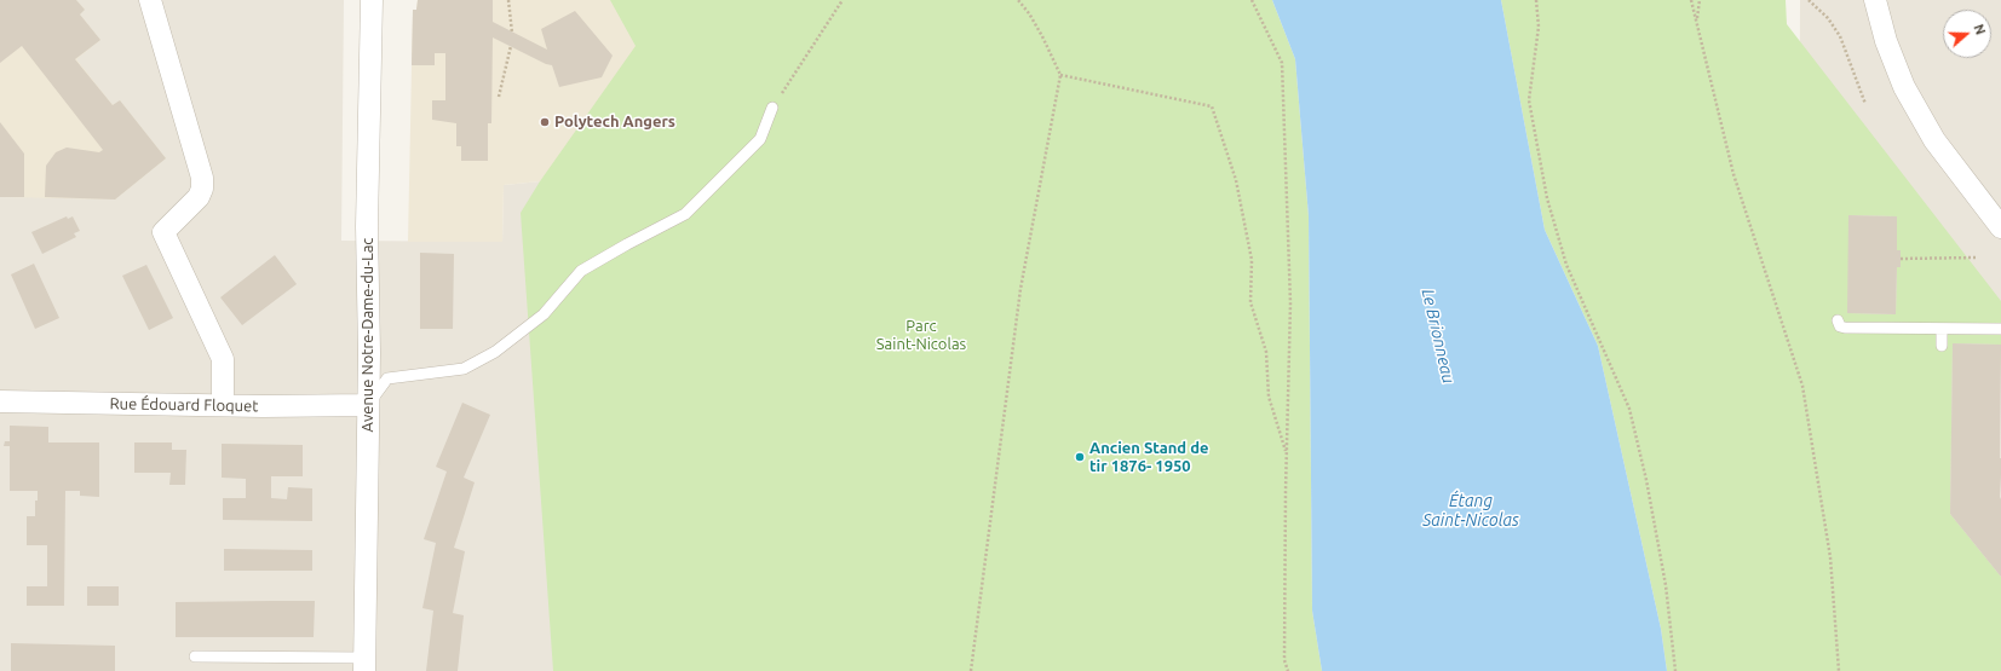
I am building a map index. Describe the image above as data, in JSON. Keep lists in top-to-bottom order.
{
  "streets": {
    "street": ["Avenue Notre-Dame-du-Lac", "Rue Édouard Floquet"]
  },
  "crossings": [
    ["Avenue Notre-Dame-du-Lac", "Rue Édouard Floquet"]
  ],
  "water": ["Le Brionneau", "Étang Saint-Nicolas"],
  "parks": ["Parc Saint-Nicolas"],
  "places": ["Polytech Angers", "Ancien Stand de tir 1876- 1950"],
  "north": "right"
}
